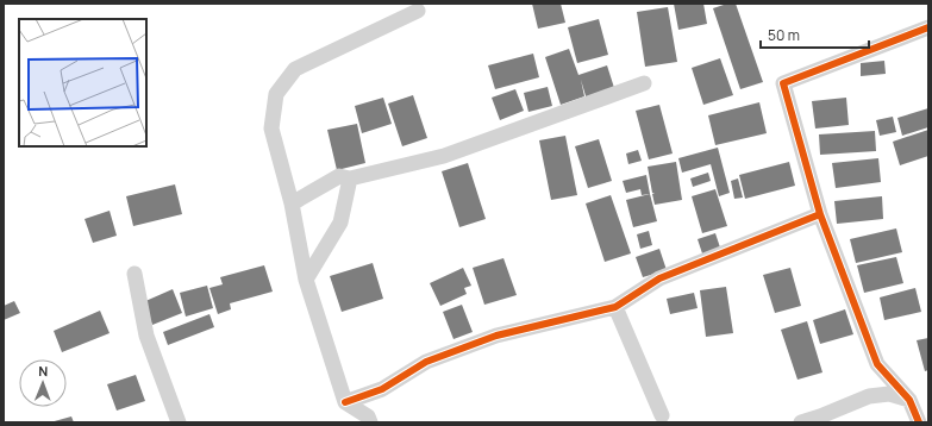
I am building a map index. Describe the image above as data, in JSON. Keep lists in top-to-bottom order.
{
  "scale_bar": "50 m",
  "north": "top"
}
